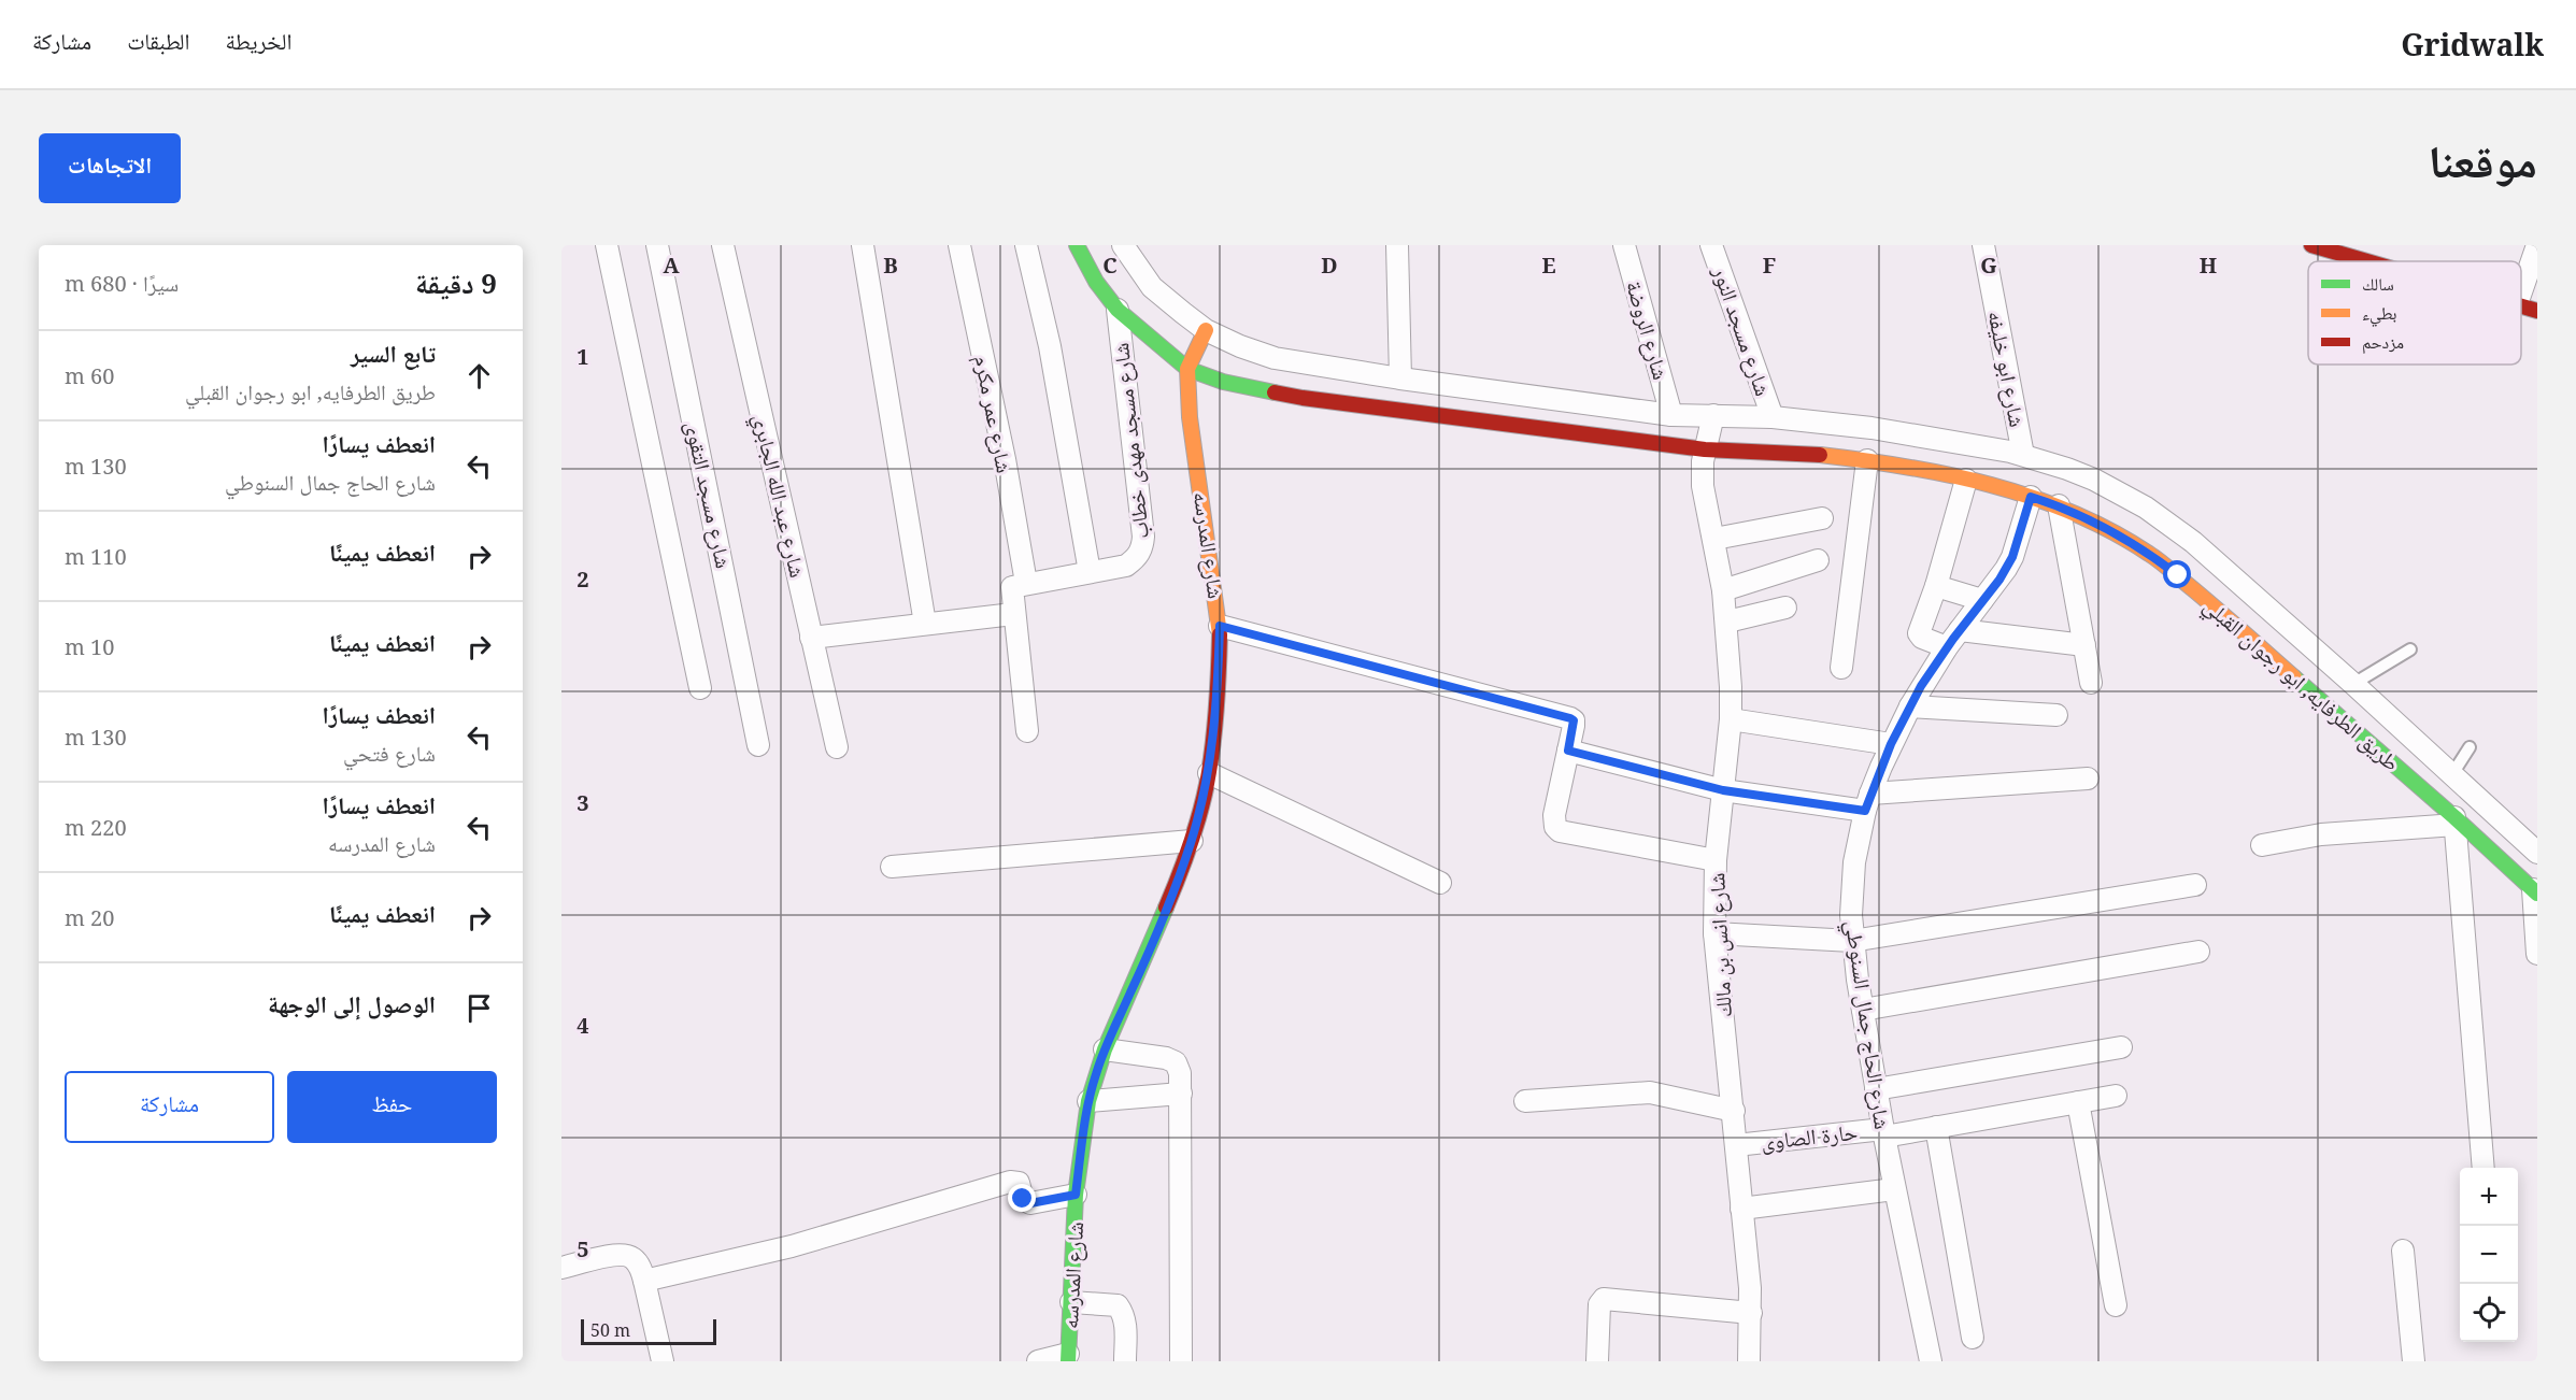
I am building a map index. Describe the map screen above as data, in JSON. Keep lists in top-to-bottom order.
{
  "streets": {
    "street": [
      "شارع الروضة",
      "شارع مسجد النور",
      "شارع ابو خليفه",
      "شارع عمر مكرم",
      "شارع مسجد مهدى خطاب",
      "شارع مسجد التقوى",
      "شارع عبد الله الجابري",
      "شارع المدرسه",
      "طريق الطرفايه, ابو رجوان القبلي",
      "شارع انس بن مالك",
      "شارع الحاج جمال السنوطي",
      "حارة الصاوى"
    ]
  },
  "crossings": [
    ["شارع الروضة", "طريق الطرفايه, ابو رجوان القبلي"],
    ["شارع مسجد النور", "طريق الطرفايه, ابو رجوان القبلي"],
    ["شارع ابو خليفه", "طريق الطرفايه, ابو رجوان القبلي"],
    ["شارع عمر مكرم", "شارع مسجد مهدى خطاب"],
    ["شارع المدرسه", "طريق الطرفايه, ابو رجوان القبلي"],
    ["طريق الطرفايه, ابو رجوان القبلي", "شارع انس بن مالك"],
    ["طريق الطرفايه, ابو رجوان القبلي", "شارع الحاج جمال السنوطي"],
    ["شارع انس بن مالك", "حارة الصاوى"],
    ["شارع الحاج جمال السنوطي", "حارة الصاوى"]
  ],
  "legend": ["سالك", "بطيء", "مزدحم"],
  "scale_bar": "50 m",
  "page": {
    "header": "Gridwalk",
    "nav": ["الخريطة", "الطبقات", "مشاركة"],
    "title": "موقعنا",
    "buttons": [
      "الاتجاهات",
      ["حفظ", "مشاركة"]
    ],
    "heading": ["9 دقيقة", "سيرًا · 680 m"],
    "list": [
      ["تابع السير", "طريق الطرفايه, ابو رجوان القبلي", "60 m"],
      ["انعطف يسارًا", "شارع الحاج جمال السنوطي", "130 m"],
      ["انعطف يمينًا", "110 m"],
      ["انعطف يمينًا", "10 m"],
      ["انعطف يسارًا", "شارع فتحي", "130 m"],
      ["انعطف يسارًا", "شارع المدرسه", "220 m"],
      ["انعطف يمينًا", "20 m"],
      "الوصول إلى الوجهة"
    ],
    "map_buttons": ["+", "−"],
    "scale": "50 m"
  },
  "grid": {
    "columns": [
      "A",
      "B",
      "C",
      "D",
      "E",
      "F",
      "G",
      "H"
    ],
    "rows": [
      "1",
      "2",
      "3",
      "4",
      "5"
    ]
  }
}
